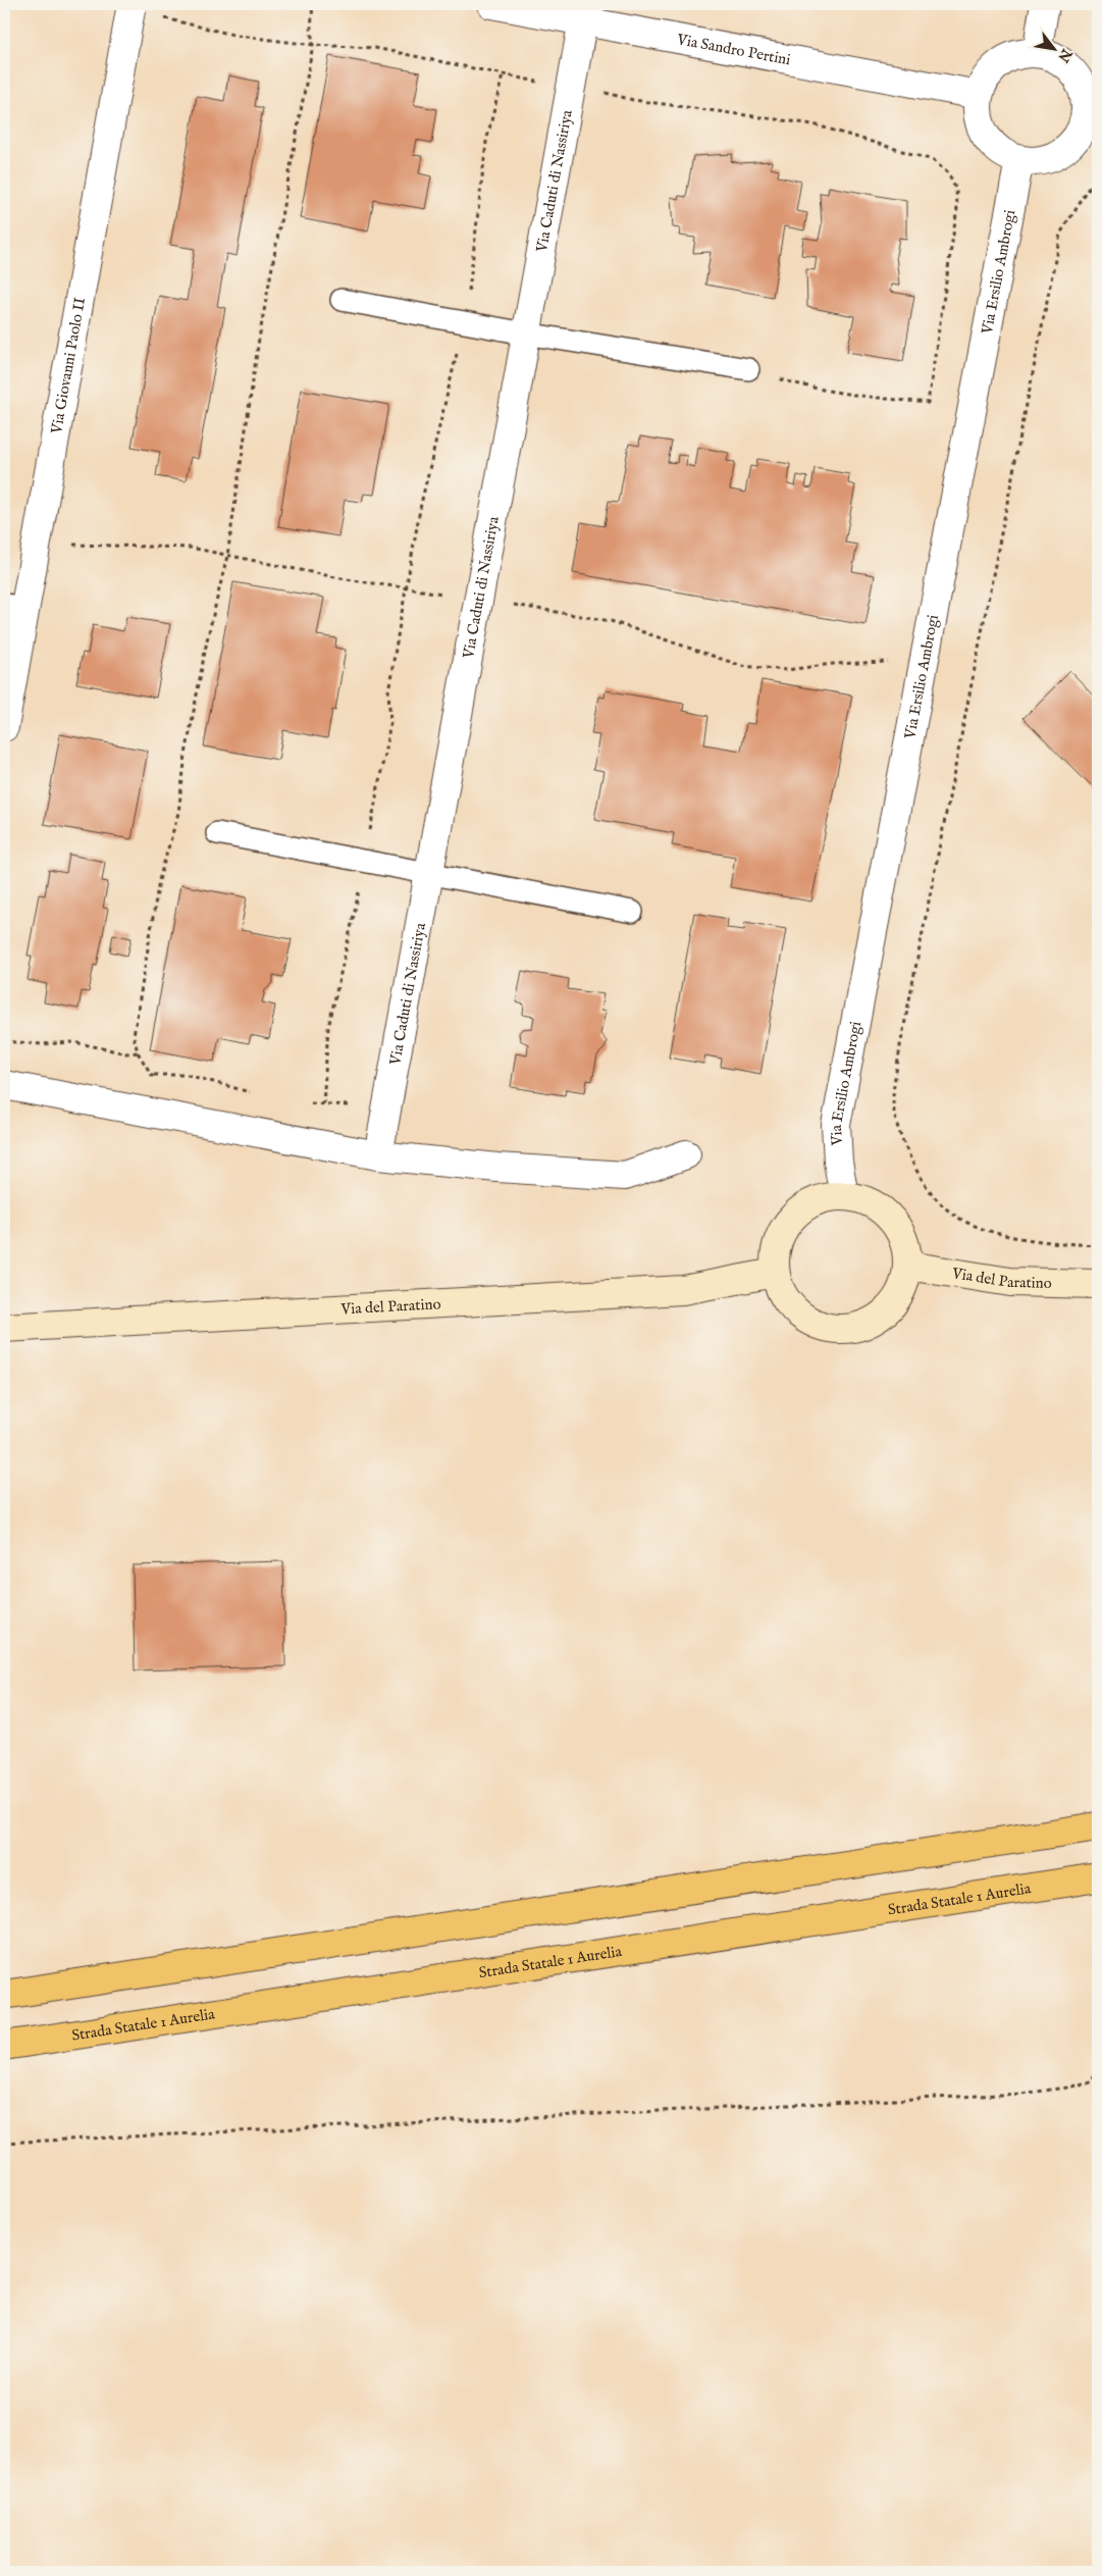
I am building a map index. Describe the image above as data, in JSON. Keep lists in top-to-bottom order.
{
  "streets": {
    "highway": ["Strada Statale 1 Aurelia"],
    "main road": ["Via del Paratino"],
    "street": [
      "Via Sandro Pertini",
      "Via Caduti di Nassiriya",
      "Via Ersilio Ambrogi",
      "Via Giovanni Paolo II"
    ]
  },
  "crossings": [
    ["Via Sandro Pertini", "Via Caduti di Nassiriya"],
    ["Via Sandro Pertini", "Via Ersilio Ambrogi"],
    ["Via Ersilio Ambrogi", "Via del Paratino"]
  ],
  "north": "bottom right"
}
